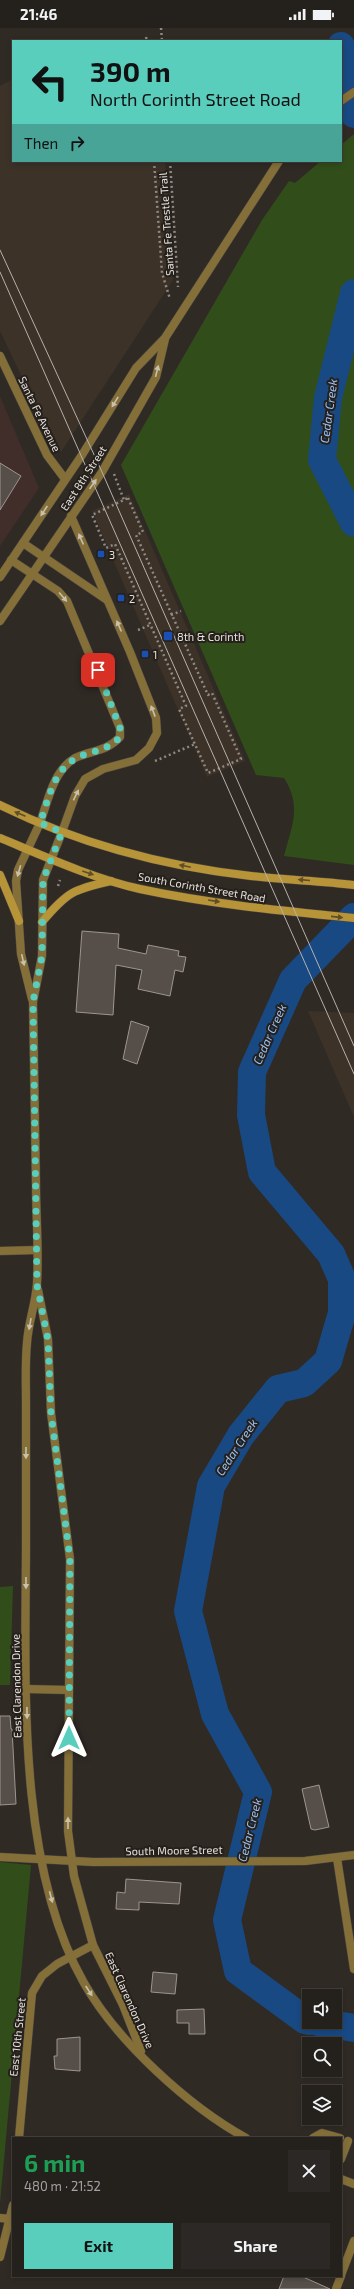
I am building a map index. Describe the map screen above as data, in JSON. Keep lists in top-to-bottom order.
{
  "streets": {
    "main road": ["South Corinth Street Road"],
    "street": [
      "Santa Fe Avenue",
      "East 8th Street",
      "East Clarendon Drive",
      "South Moore Street",
      "East 10th Street"
    ],
    "path": ["Santa Fe Trestle Trail"]
  },
  "crossings": [
    ["Santa Fe Avenue", "East 8th Street"],
    ["East 8th Street", "East Clarendon Drive"],
    ["South Corinth Street Road", "East Clarendon Drive"],
    ["East Clarendon Drive", "South Moore Street"],
    ["East Clarendon Drive", "East 10th Street"]
  ],
  "water": ["Cedar Creek"],
  "places": {
    "transit": [
      "3",
      "2",
      "8th & Corinth",
      "1"
    ]
  },
  "page": {
    "status": "21:46",
    "turn": ["390 m", "North Corinth Street Road"],
    "then": "Then",
    "heading": ["6 min", "480 m · 21:52"],
    "buttons": ["Exit", "Share"]
  }
}
